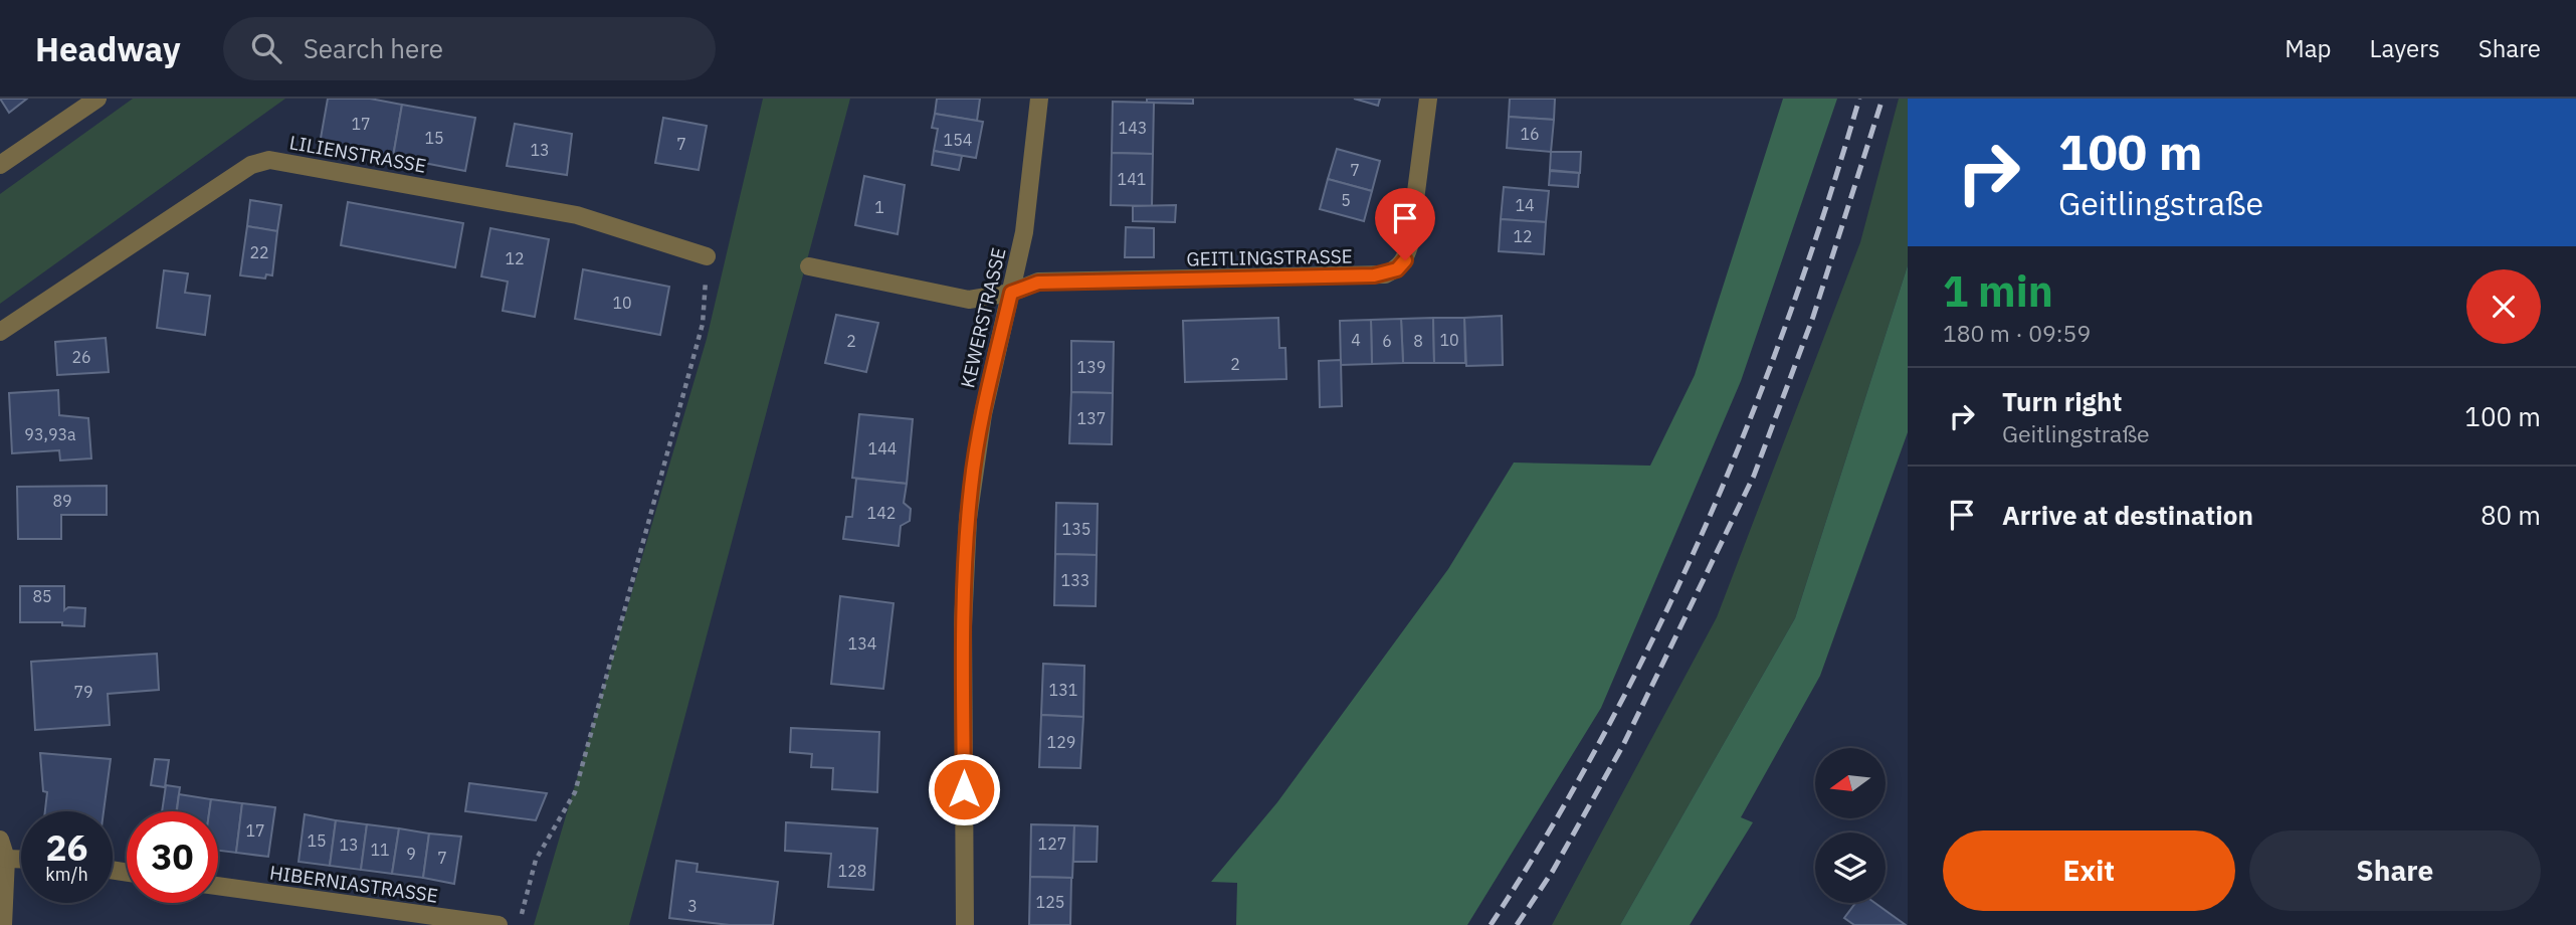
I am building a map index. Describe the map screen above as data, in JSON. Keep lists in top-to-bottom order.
{
  "streets": {
    "street": [
      "LILIENSTRASSE",
      "GEITLINGSTRASSE",
      "KEWERSTRASSE",
      "HIBERNIASTRASSE"
    ]
  },
  "crossings": [
    ["GEITLINGSTRASSE", "KEWERSTRASSE"]
  ],
  "house_numbers": [
    "17",
    "143",
    "16",
    "15",
    "154",
    "7",
    "13",
    "7",
    "141",
    "5",
    "14",
    "1",
    "12",
    "22",
    "12",
    "10",
    "4",
    "10",
    "2",
    "6",
    "8",
    "26",
    "2",
    "139",
    "137",
    "93,93a",
    "144",
    "89",
    "142",
    "135",
    "133",
    "85",
    "134",
    "131",
    "79",
    "129",
    "17",
    "15",
    "127",
    "13",
    "11",
    "9",
    "7",
    "128",
    "125",
    "3"
  ],
  "north": "left",
  "page": {
    "header": "Headway",
    "search": "Search here",
    "nav": ["Map", "Layers", "Share"],
    "turn": ["100 m", "Geitlingstraße"],
    "heading": ["1 min", "180 m · 09:59"],
    "list": [
      {
        "name": "Turn right",
        "note": "Geitlingstraße",
        "value": "100 m"
      },
      {
        "name": "Arrive at destination",
        "value": "80 m"
      }
    ],
    "speed": "26 km/h",
    "limit": "30",
    "buttons": ["Exit", "Share"]
  }
}
